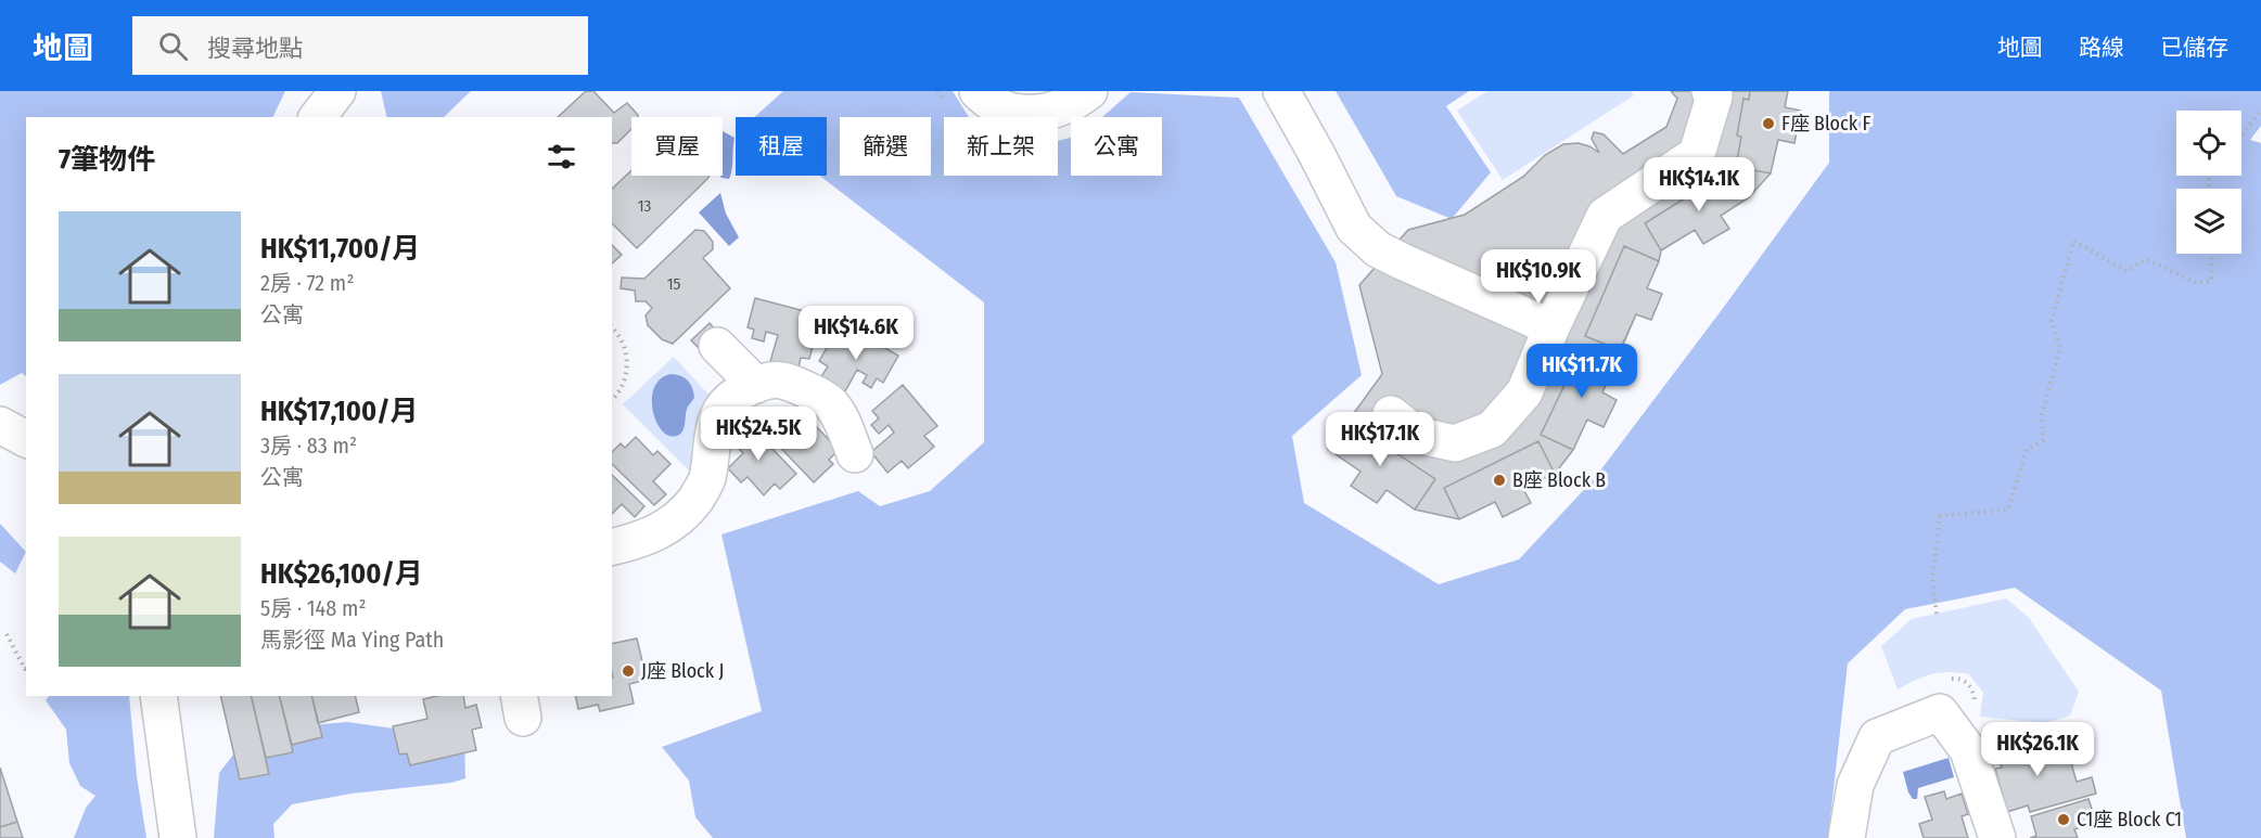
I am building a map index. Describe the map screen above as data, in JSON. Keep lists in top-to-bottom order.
{
  "places": [
    "F座 Block F",
    "B座 Block B",
    "J座 Block J",
    "C1座 Block C1"
  ],
  "house_numbers": ["13", "15"],
  "page": {
    "header": "地圖",
    "search": "搜尋地點",
    "nav": ["地圖", "路線", "已儲存"],
    "chip": [
      "買屋",
      "租屋",
      "篩選",
      "新上架",
      "公寓"
    ],
    "heading": "7筆物件",
    "price": [
      "HK$14.1K",
      "HK$10.9K",
      "HK$14.6K",
      "HK$11.7K",
      "HK$24.5K",
      "HK$17.1K",
      "HK$26.1K"
    ],
    "list": [
      {
        "name": "HK$11,700/月",
        "note": "2房 · 72 m² · 公寓"
      },
      {
        "name": "HK$17,100/月",
        "note": "3房 · 83 m² · 公寓"
      },
      {
        "name": "HK$26,100/月",
        "note": "5房 · 148 m² · 馬影徑 Ma Ying Path"
      }
    ]
  }
}
